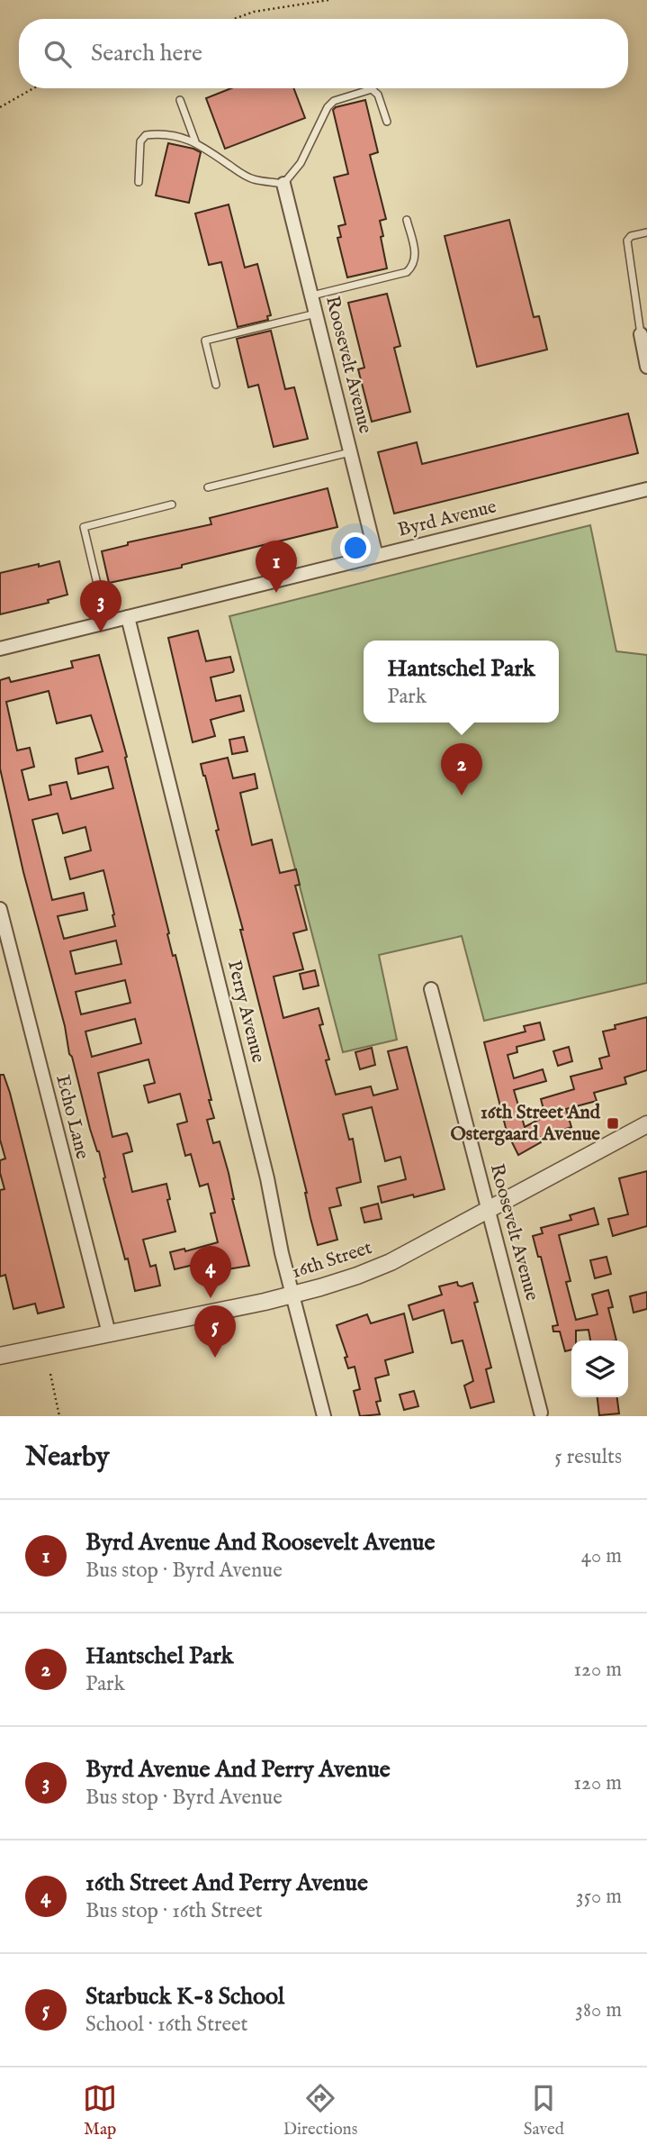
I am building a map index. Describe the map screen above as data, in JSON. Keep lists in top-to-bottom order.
{
  "streets": {
    "street": [
      "Roosevelt Avenue",
      "Byrd Avenue",
      "Perry Avenue",
      "Echo Lane",
      "16th Street"
    ]
  },
  "crossings": [
    ["Roosevelt Avenue", "Byrd Avenue"],
    ["Roosevelt Avenue", "16th Street"],
    ["Byrd Avenue", "Perry Avenue"],
    ["Perry Avenue", "16th Street"],
    ["Echo Lane", "16th Street"]
  ],
  "places": {
    "transit": ["16th Street And Ostergaard Avenue"]
  },
  "page": {
    "search": "Search here",
    "pins": [
      "1",
      "3",
      "2",
      "4",
      "5"
    ],
    "popup": ["Hantschel Park", "Park"],
    "heading": ["Nearby", "5 results"],
    "list": [
      {
        "mark": "1",
        "name": "Byrd Avenue And Roosevelt Avenue",
        "note": "Bus stop · Byrd Avenue",
        "value": "40 m"
      },
      {
        "mark": "2",
        "name": "Hantschel Park",
        "note": "Park",
        "value": "120 m"
      },
      {
        "mark": "3",
        "name": "Byrd Avenue And Perry Avenue",
        "note": "Bus stop · Byrd Avenue",
        "value": "120 m"
      },
      {
        "mark": "4",
        "name": "16th Street And Perry Avenue",
        "note": "Bus stop · 16th Street",
        "value": "350 m"
      },
      {
        "mark": "5",
        "name": "Starbuck K-8 School",
        "note": "School · 16th Street",
        "value": "380 m"
      }
    ],
    "nav": ["Map", "Directions", "Saved"]
  }
}
